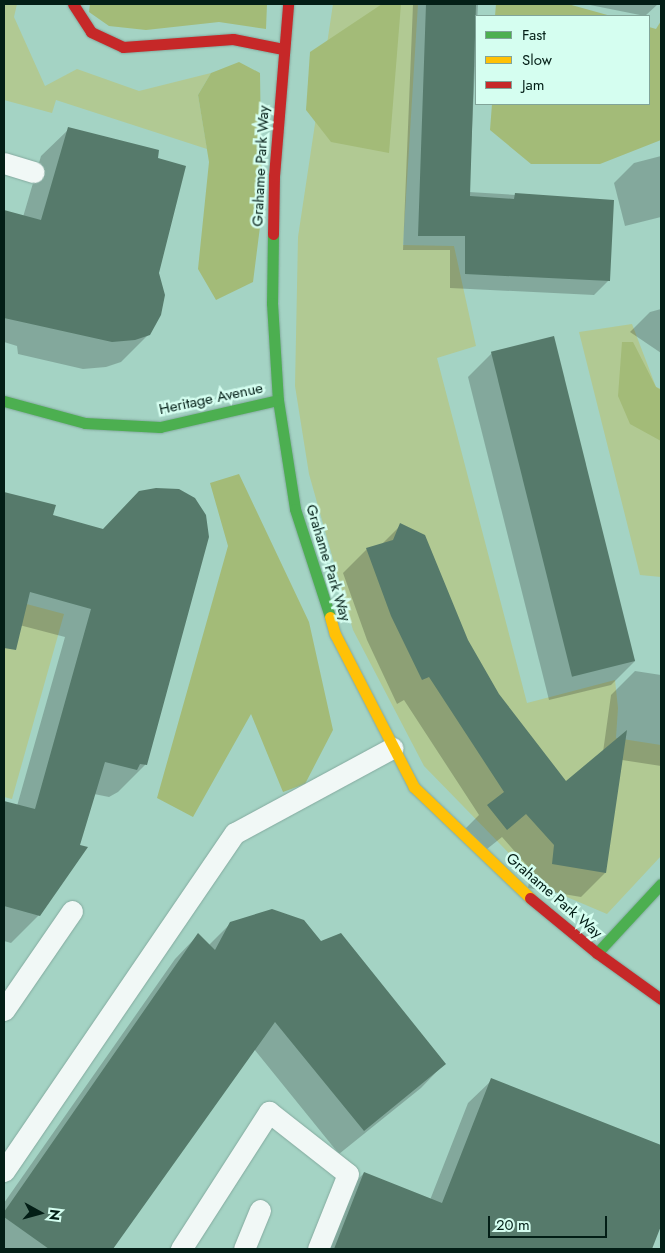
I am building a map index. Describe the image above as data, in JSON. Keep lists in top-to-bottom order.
{
  "streets": {
    "street": ["Grahame Park Way", "Heritage Avenue"]
  },
  "crossings": [
    ["Grahame Park Way", "Heritage Avenue"]
  ],
  "legend": ["Fast", "Slow", "Jam"],
  "scale_bar": "20 m",
  "north": "right"
}
